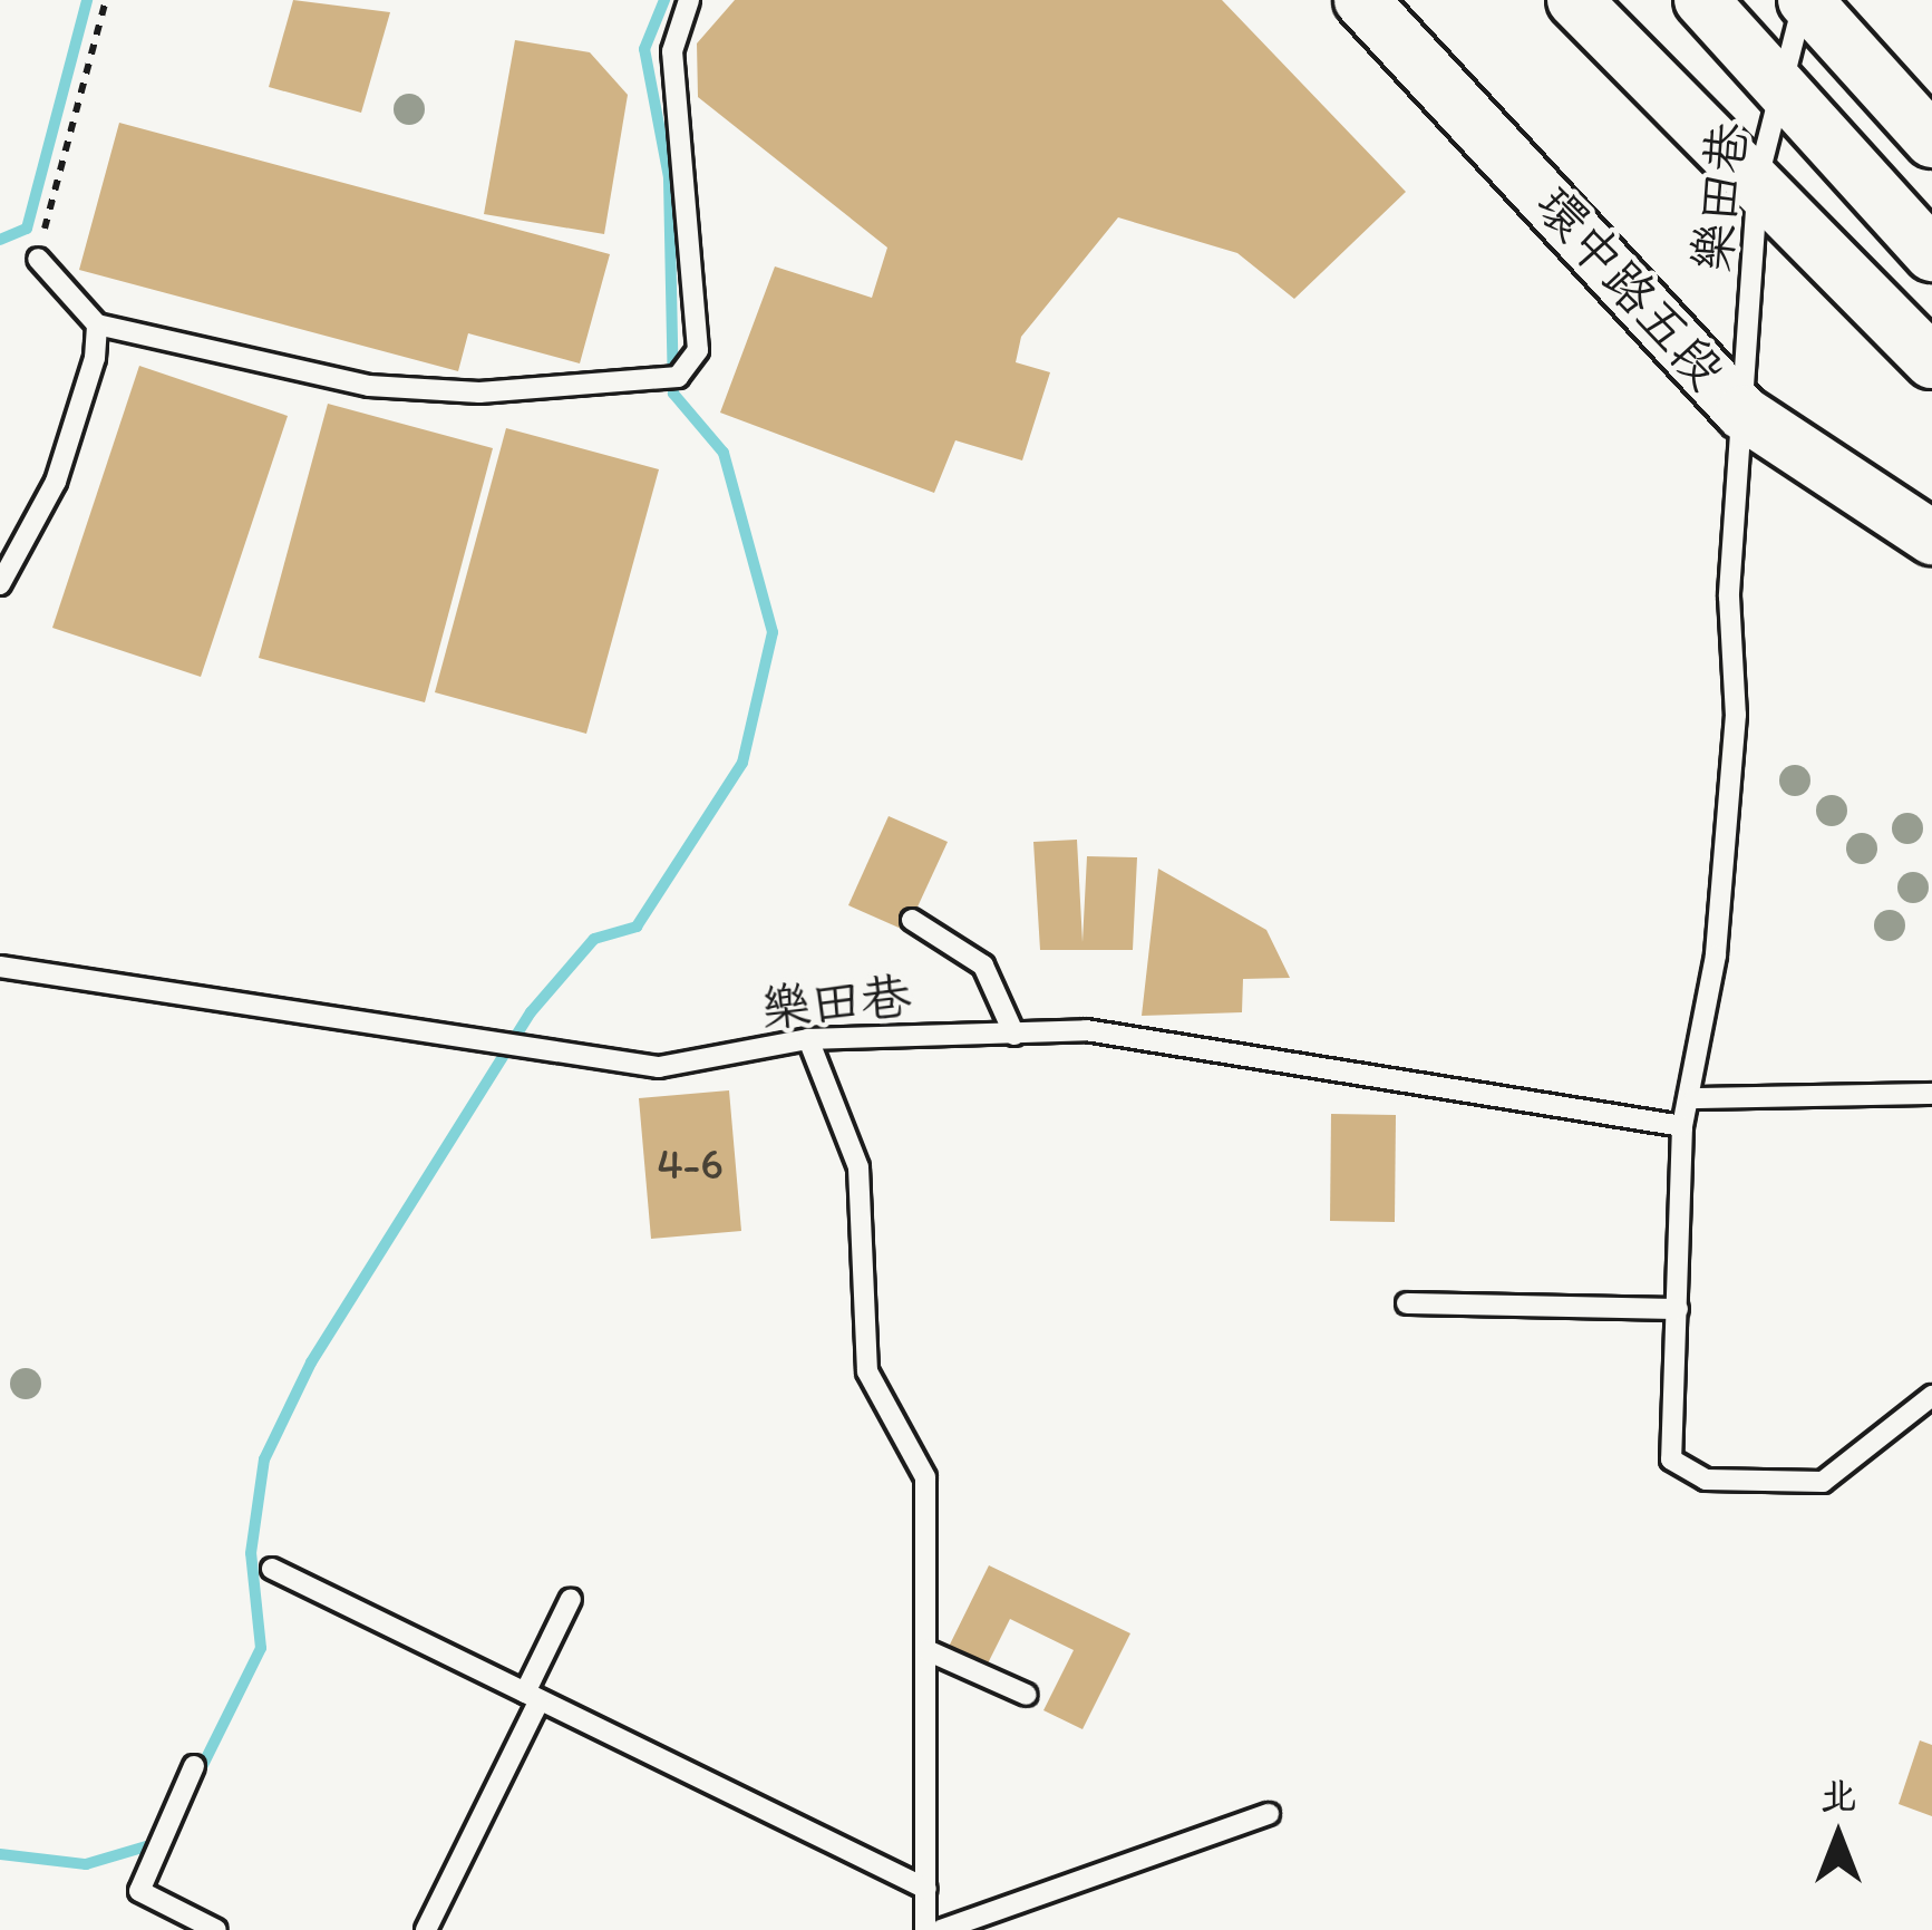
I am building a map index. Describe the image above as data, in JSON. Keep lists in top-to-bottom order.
{
  "streets": {
    "street": ["環中路五段"],
    "lane": ["樂田巷"]
  },
  "crossings": [
    ["樂田巷", "環中路五段"]
  ],
  "house_numbers": ["4-6"],
  "north": "top"
}
